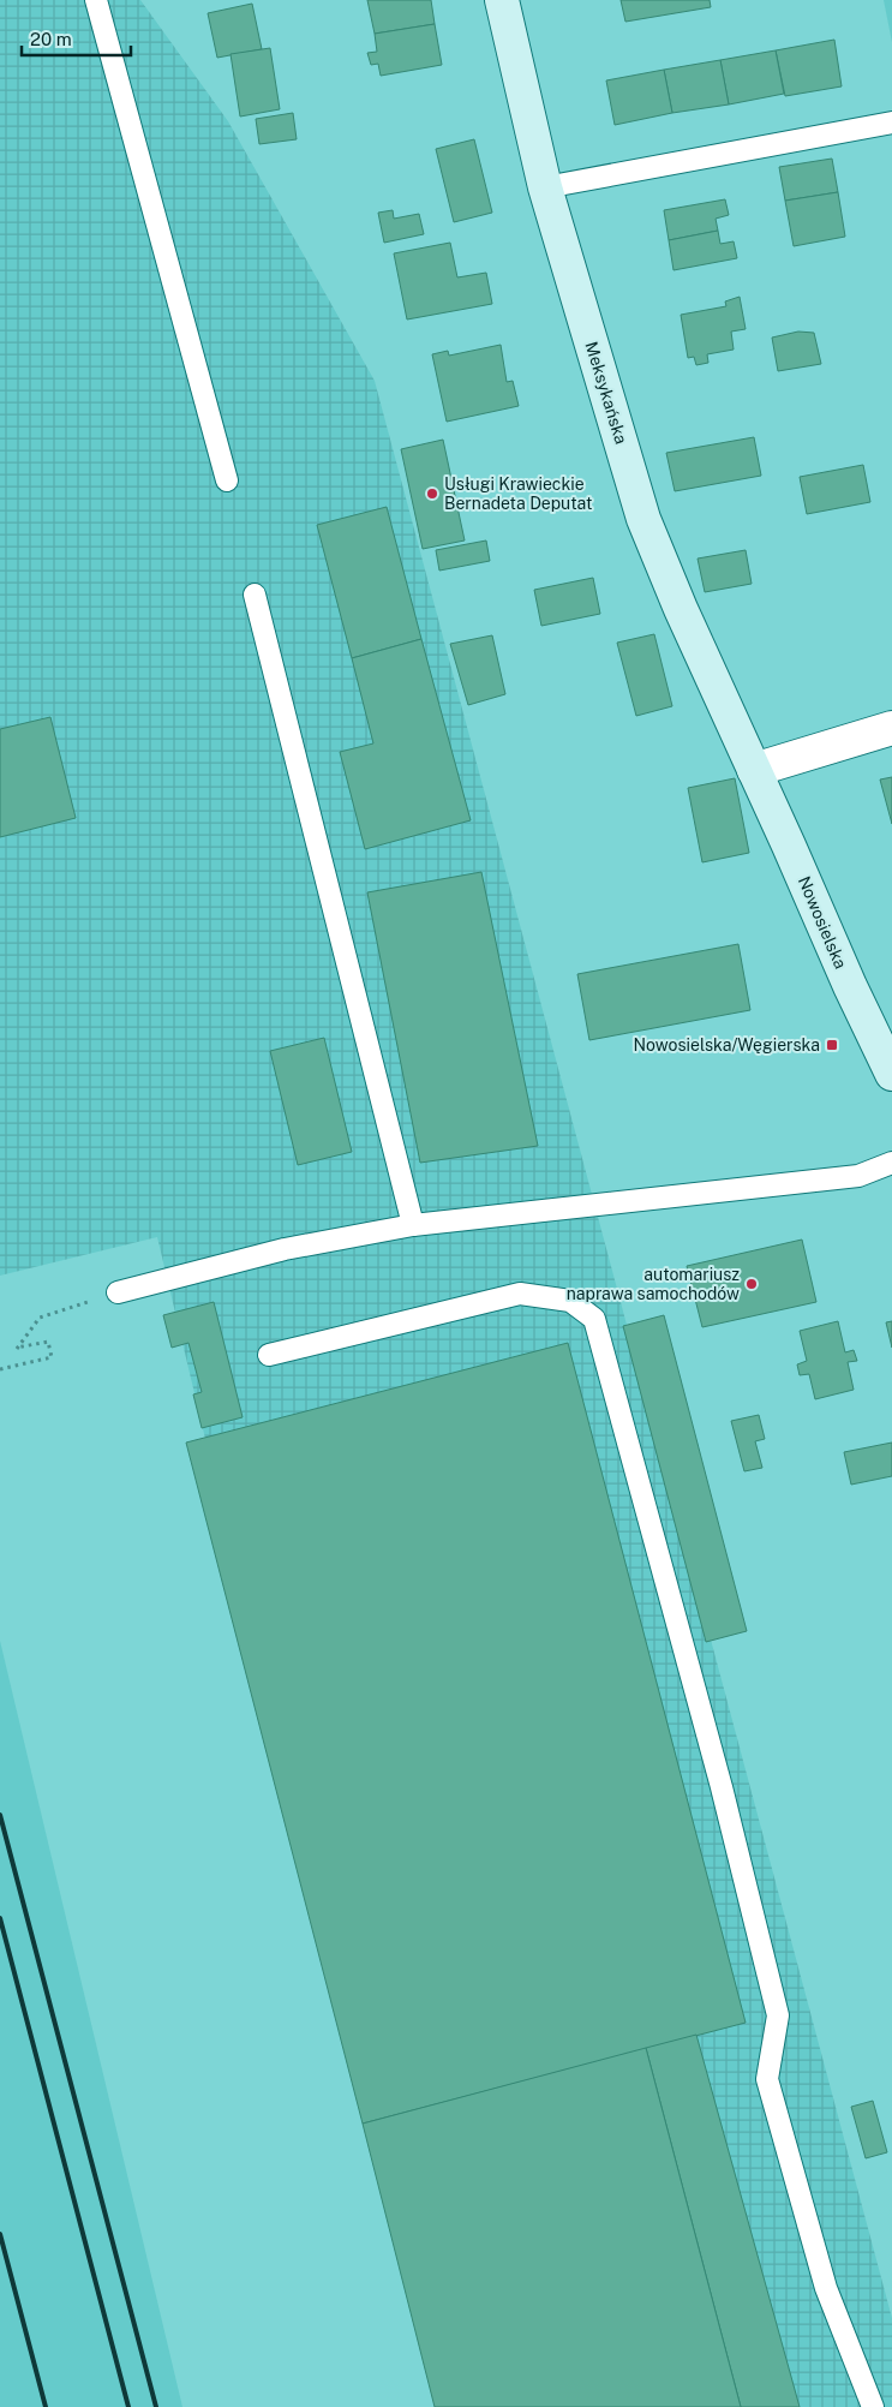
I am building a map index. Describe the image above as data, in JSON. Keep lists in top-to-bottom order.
{
  "streets": {
    "street": ["Meksykańska", "Nowosielska"]
  },
  "crossings": [
    ["Meksykańska", "Nowosielska"]
  ],
  "places": {
    "other": ["Usługi Krawieckie Bernadeta Deputat", "automariusz naprawa samochodów"],
    "transit": ["Nowosielska/Węgierska"]
  },
  "scale_bar": "20 m"
}
